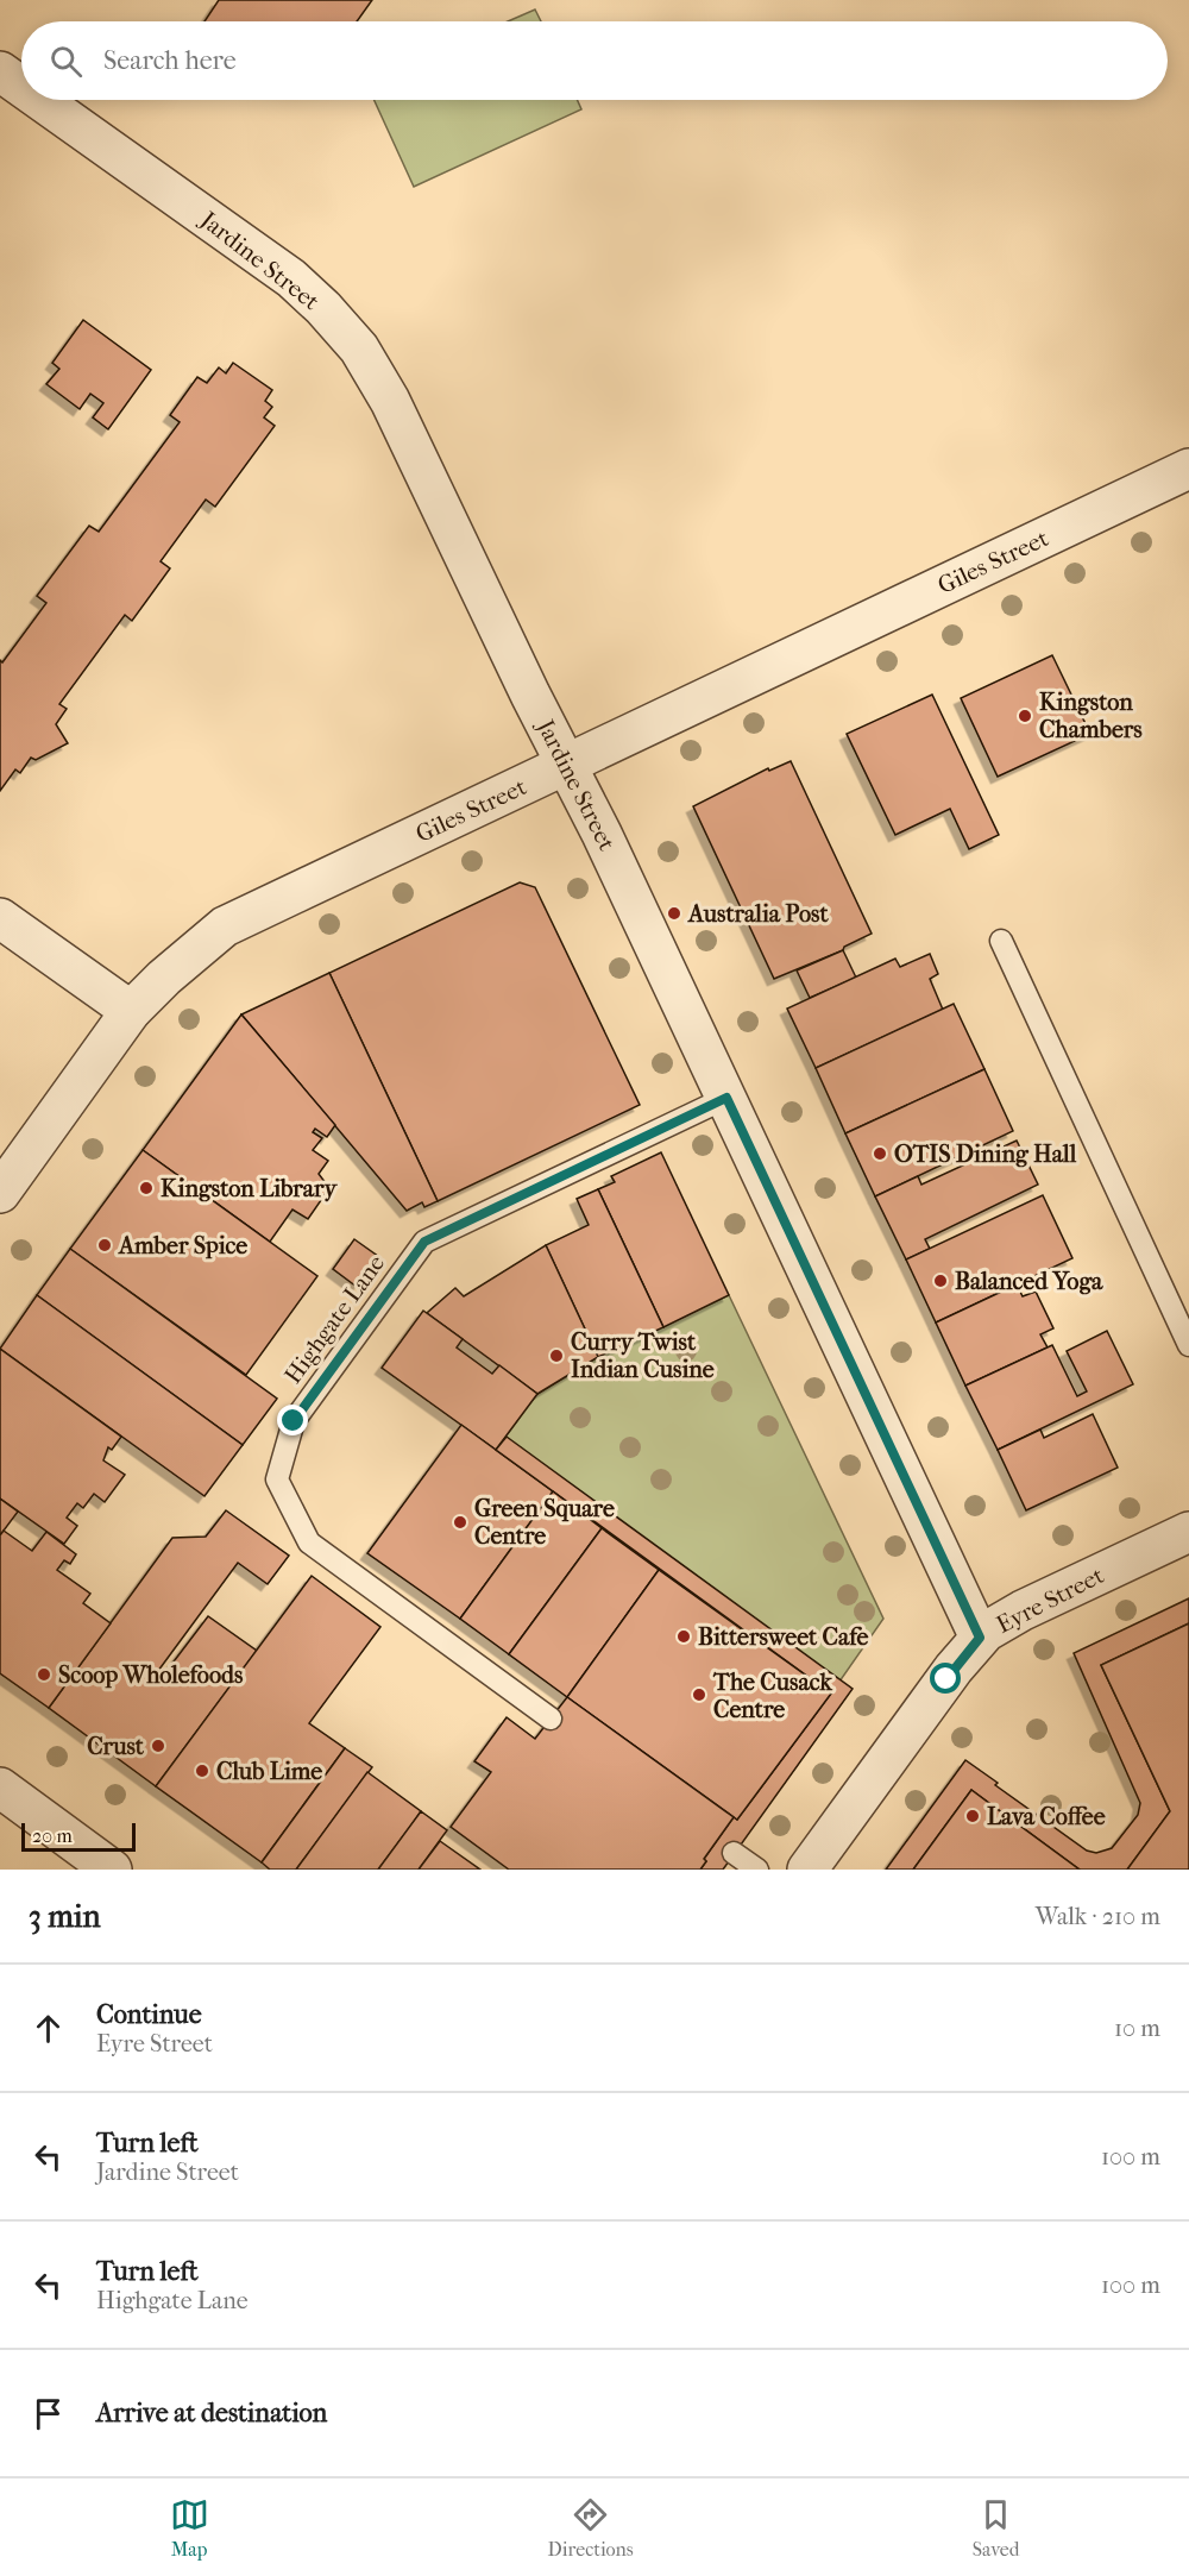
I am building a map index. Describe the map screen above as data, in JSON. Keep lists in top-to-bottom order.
{
  "streets": {
    "street": ["Jardine Street", "Giles Street", "Eyre Street"],
    "lane": ["Highgate Lane"]
  },
  "crossings": [
    ["Jardine Street", "Giles Street"],
    ["Jardine Street", "Highgate Lane"],
    ["Jardine Street", "Eyre Street"]
  ],
  "places": [
    "Kingston Chambers",
    "Australia Post",
    "OTIS Dining Hall",
    "Kingston Library",
    "Amber Spice",
    "Balanced Yoga",
    "Curry Twist Indian Cusine",
    "Green Square Centre",
    "Bittersweet Cafe",
    "Scoop Wholefoods",
    "The Cusack Centre",
    "Crust",
    "Club Lime",
    "Lava Coffee"
  ],
  "scale_bar": "20 m",
  "page": {
    "search": "Search here",
    "scale": "20 m",
    "heading": ["3 min", "Walk · 210 m"],
    "list": [
      ["Continue", "Eyre Street", "10 m"],
      ["Turn left", "Jardine Street", "100 m"],
      ["Turn left", "Highgate Lane", "100 m"],
      "Arrive at destination"
    ],
    "nav": ["Map", "Directions", "Saved"]
  }
}
